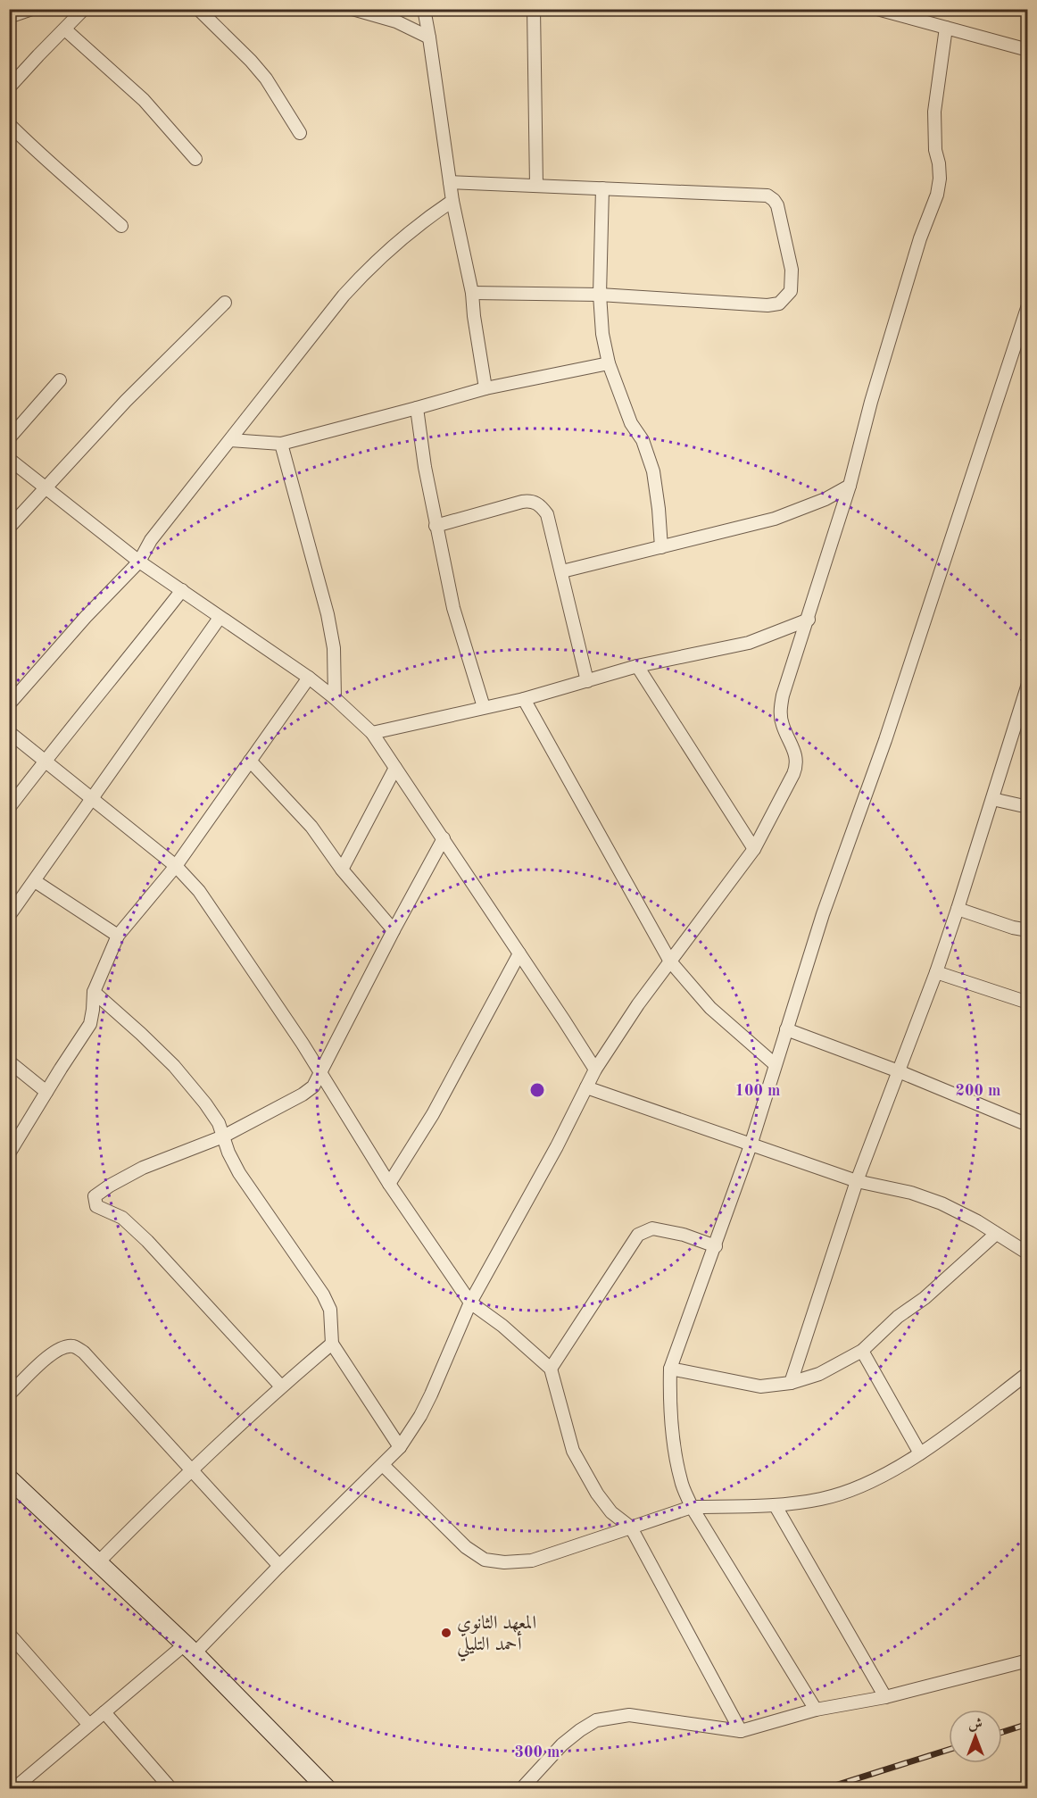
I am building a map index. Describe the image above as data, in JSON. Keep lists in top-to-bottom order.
{
  "places": ["المعهد الثانوي أحمد التليلي"],
  "north": "top",
  "rings": ["100 m", "200 m", "300 m"]
}
